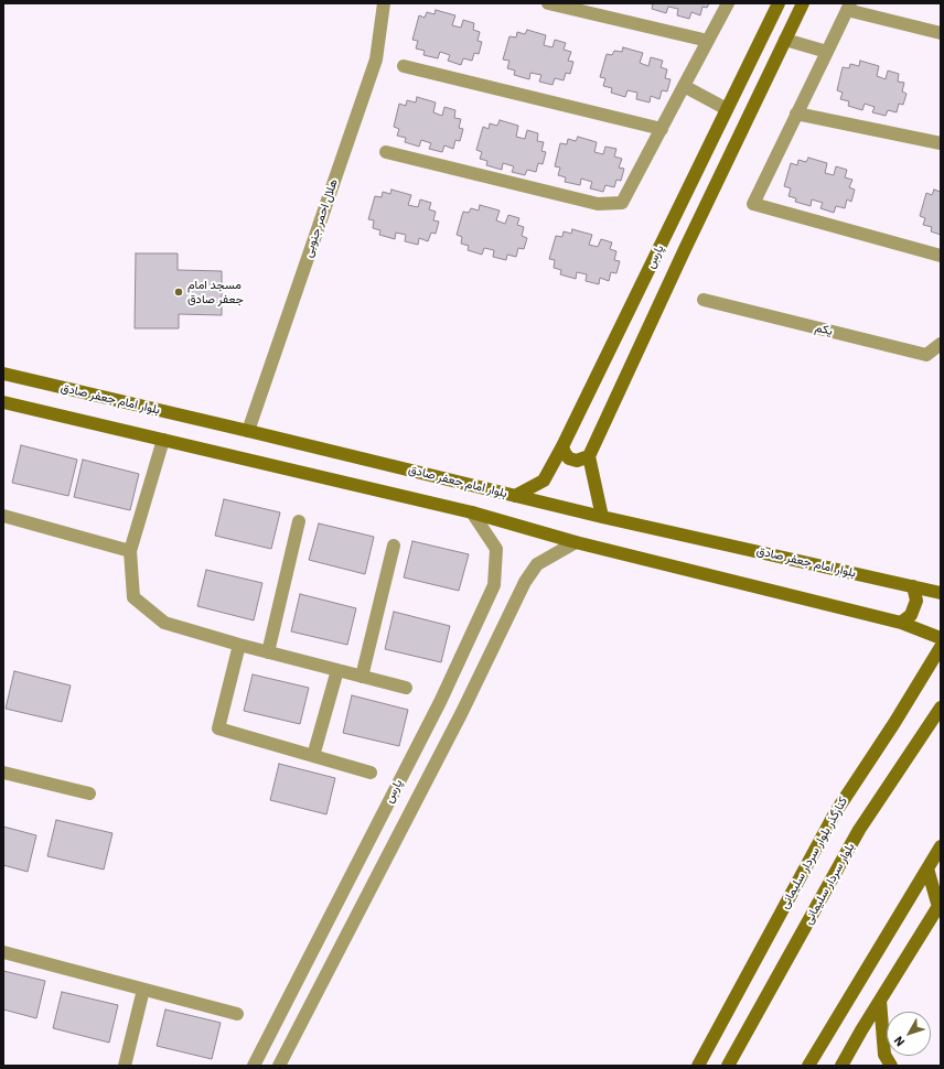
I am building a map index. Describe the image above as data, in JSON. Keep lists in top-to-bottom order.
{
  "streets": {
    "street": [
      "هلال احمر جنوبی",
      "پارس",
      "یکم",
      "بلوار امام جعفر صادق",
      "کنارگذر بلوار سردار سلیمانی",
      "بلوار سردار سلیمانی"
    ]
  },
  "crossings": [
    ["هلال احمر جنوبی", "بلوار امام جعفر صادق"],
    ["پارس", "بلوار امام جعفر صادق"]
  ],
  "places": ["مسجد امام جعفر صادق"],
  "north": "bottom left"
}
